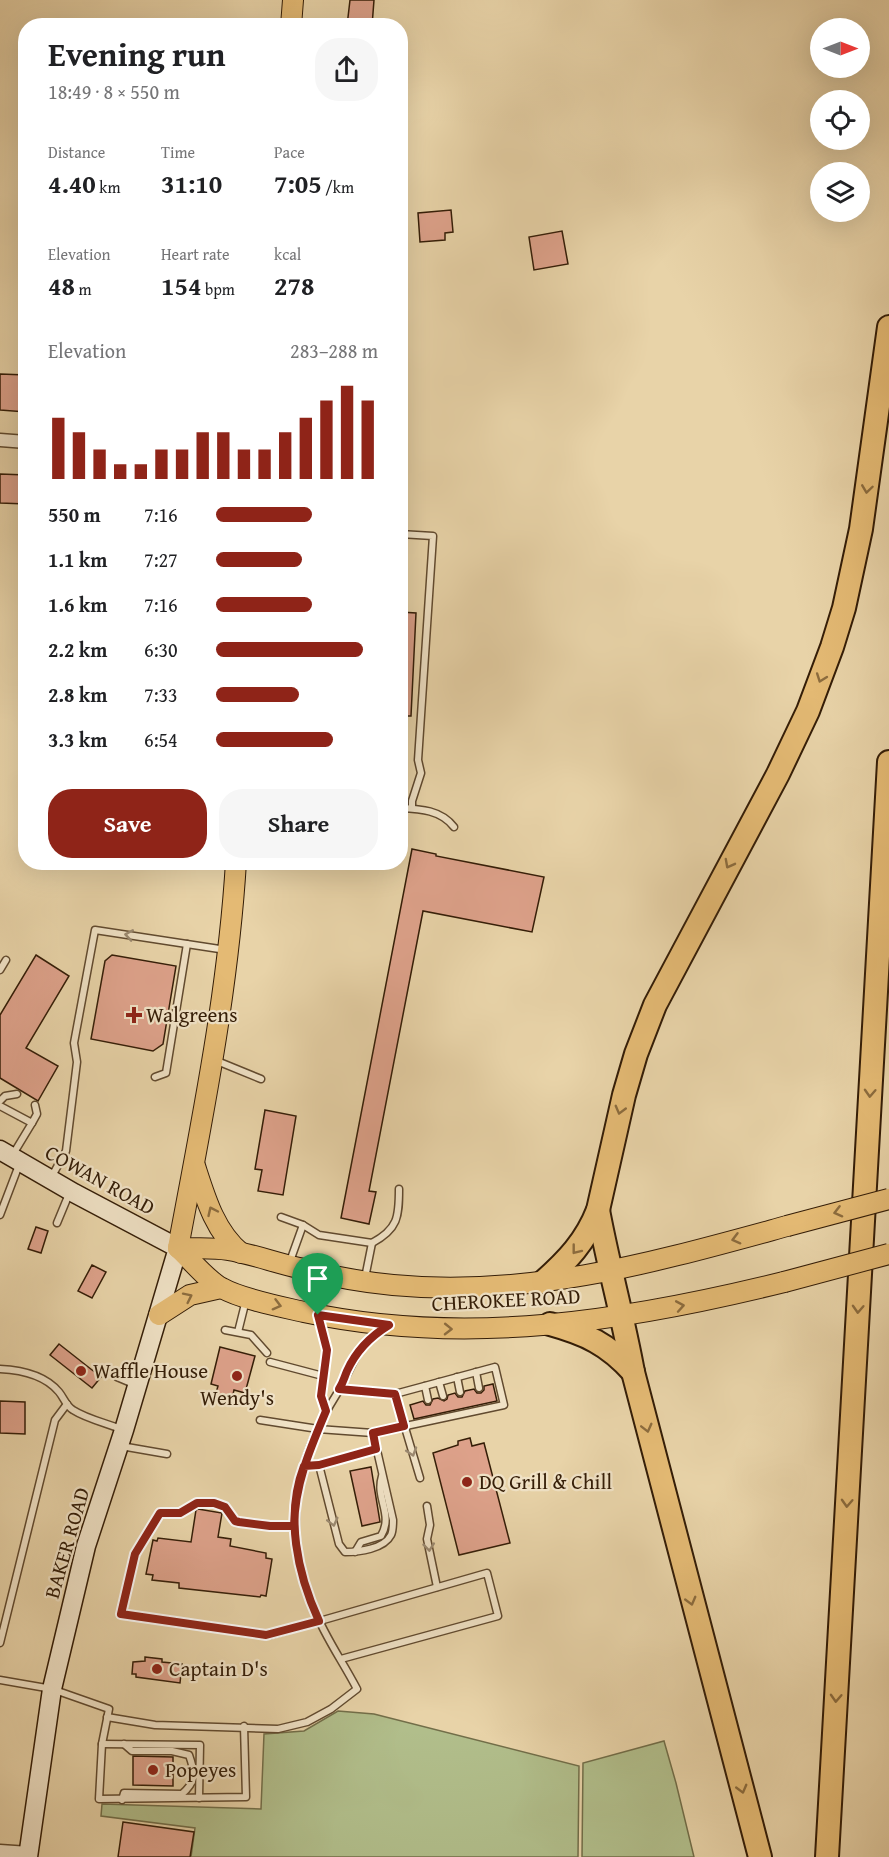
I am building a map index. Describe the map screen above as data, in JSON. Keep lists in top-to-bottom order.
{
  "streets": {
    "main road": ["COWAN ROAD", "CHEROKEE ROAD", "BAKER ROAD"]
  },
  "crossings": [
    ["COWAN ROAD", "CHEROKEE ROAD"],
    ["COWAN ROAD", "BAKER ROAD"],
    ["CHEROKEE ROAD", "BAKER ROAD"]
  ],
  "places": {
    "health": ["Walgreens"],
    "other": [
      "Waffle House",
      "Wendy's",
      "DQ Grill & Chill",
      "Captain D's",
      "Popeyes"
    ]
  },
  "north": "right",
  "page": {
    "heading": ["Evening run", "18:49 · 8 × 550 m"],
    "stats": [
      ["Distance", "4.40 km"],
      ["Time", "31:10"],
      ["Pace", "7:05 /km"],
      ["Elevation", "48 m"],
      ["Heart rate", "154 bpm"],
      ["kcal", "278"]
    ],
    "chart": ["Elevation", "283–288 m"],
    "list": [
      {
        "name": "550 m",
        "note": "7:16"
      },
      {
        "name": "1.1 km",
        "note": "7:27"
      },
      {
        "name": "1.6 km",
        "note": "7:16"
      },
      {
        "name": "2.2 km",
        "note": "6:30"
      },
      {
        "name": "2.8 km",
        "note": "7:33"
      },
      {
        "name": "3.3 km",
        "note": "6:54"
      }
    ],
    "buttons": ["Save", "Share"]
  }
}
